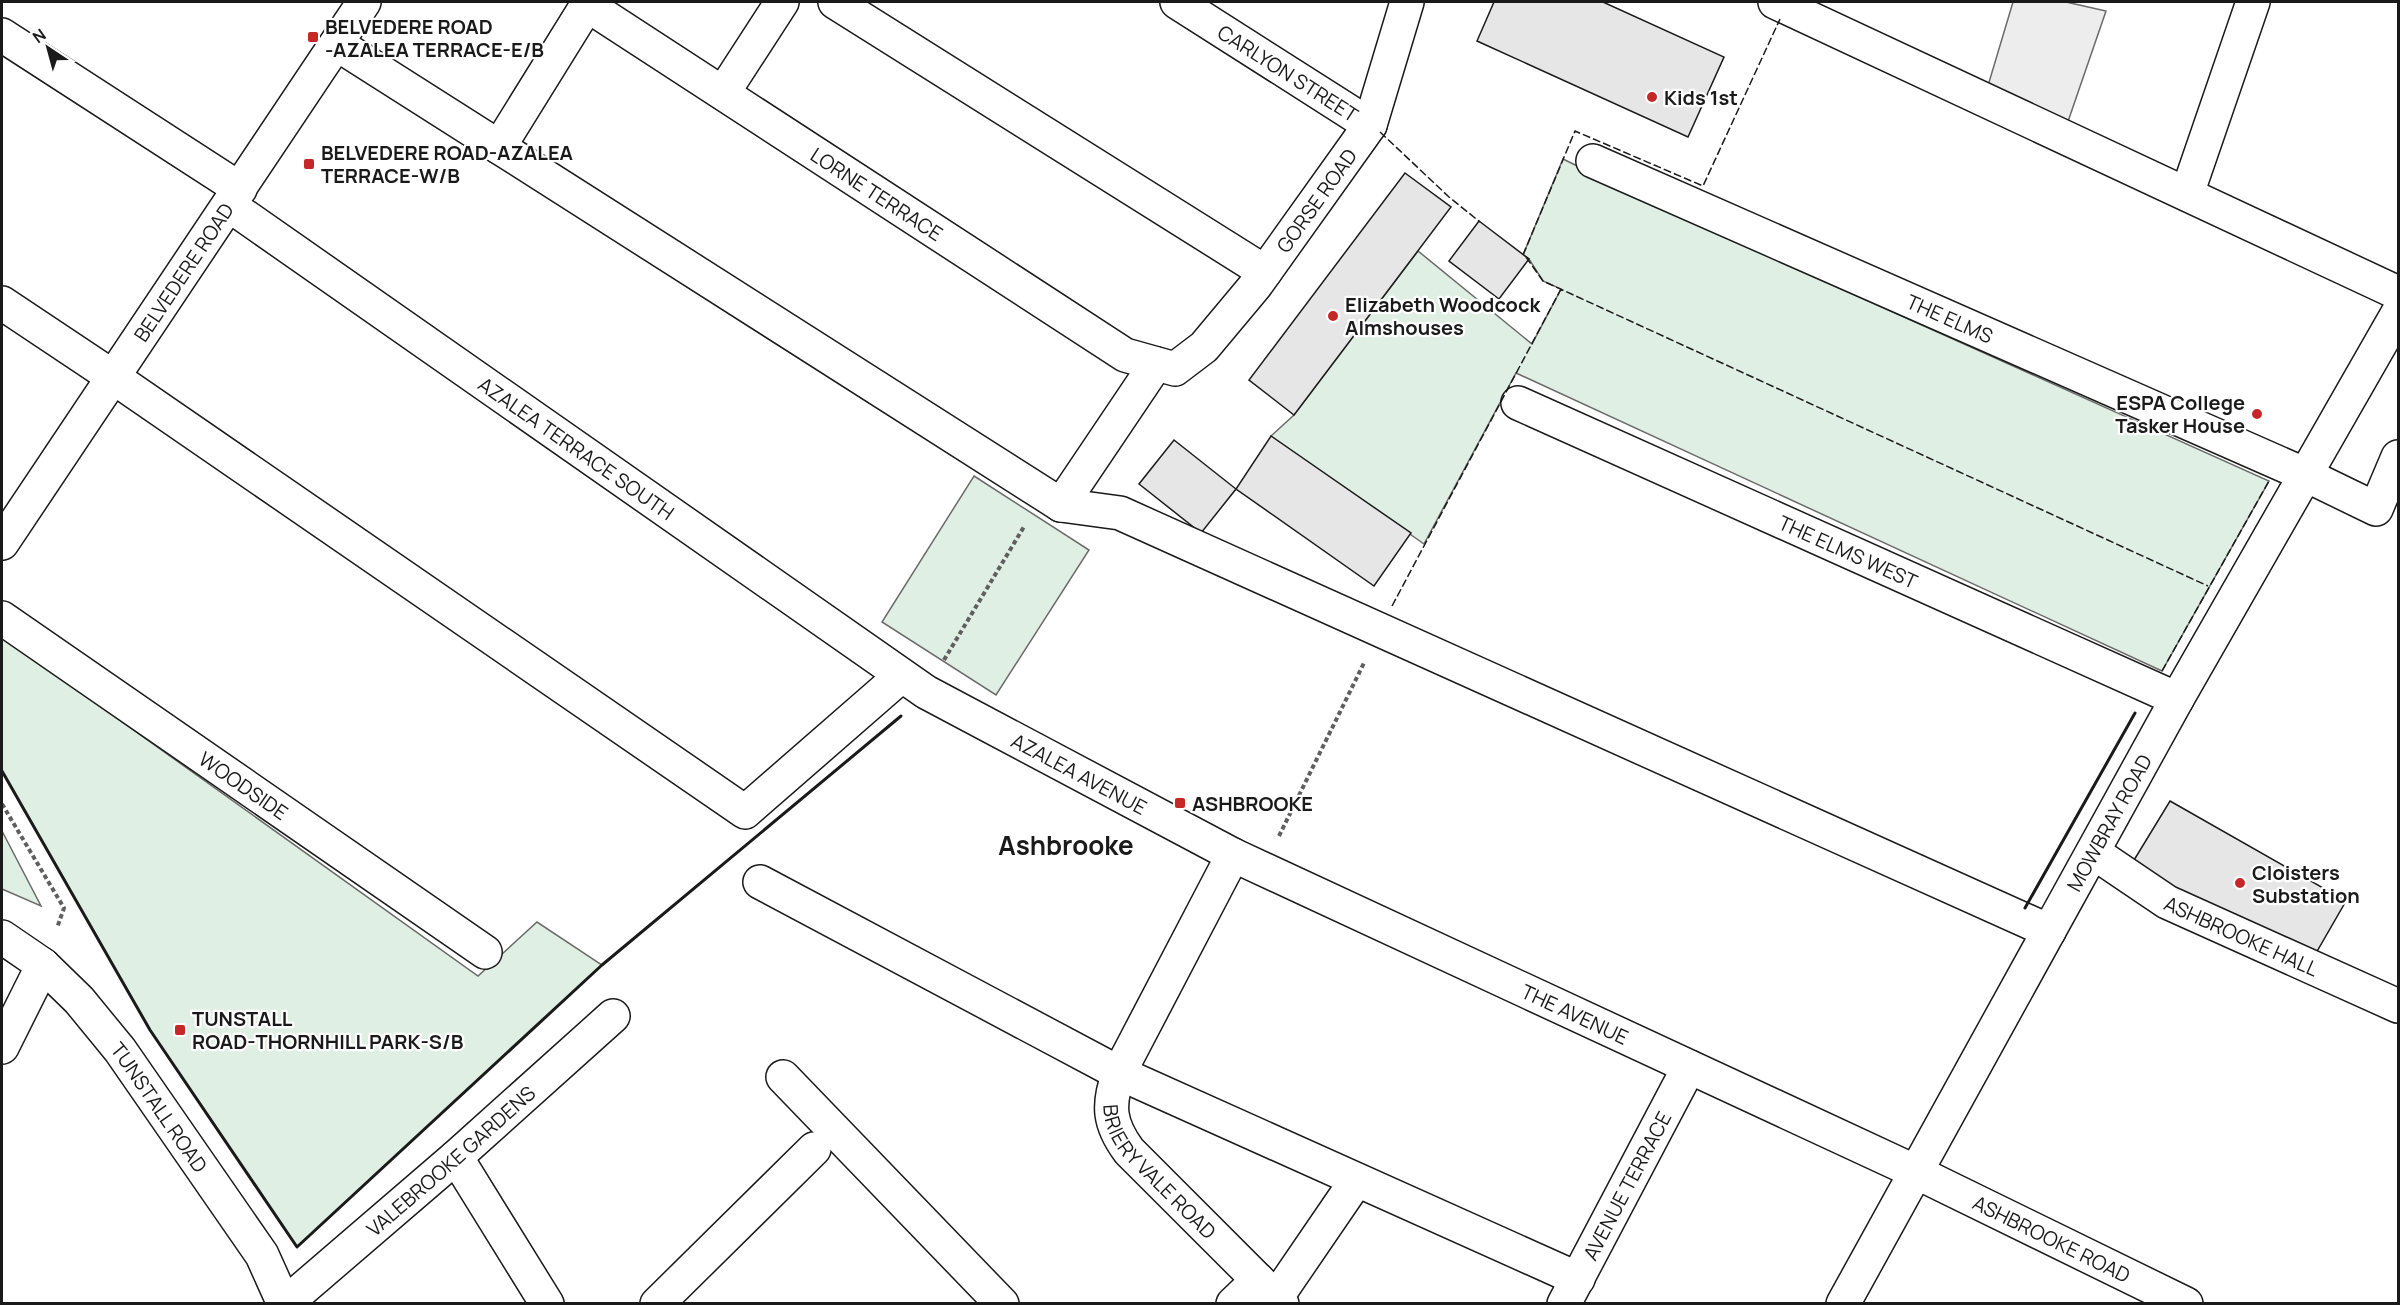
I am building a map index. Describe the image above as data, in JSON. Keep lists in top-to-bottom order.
{
  "streets": {
    "street": [
      "CARLYON STREET",
      "LORNE TERRACE",
      "GORSE ROAD",
      "BELVEDERE ROAD",
      "THE ELMS",
      "AZALEA TERRACE SOUTH",
      "THE ELMS WEST",
      "AZALEA AVENUE",
      "WOODSIDE",
      "MOWBRAY ROAD",
      "ASHBROOKE HALL",
      "THE AVENUE",
      "TUNSTALL ROAD",
      "VALEBROOKE GARDENS",
      "BRIERY VALE ROAD",
      "AVENUE TERRACE",
      "ASHBROOKE ROAD"
    ]
  },
  "crossings": [
    ["CARLYON STREET", "GORSE ROAD"],
    ["LORNE TERRACE", "GORSE ROAD"],
    ["BELVEDERE ROAD", "AZALEA TERRACE SOUTH"],
    ["THE ELMS", "MOWBRAY ROAD"],
    ["AZALEA TERRACE SOUTH", "AZALEA AVENUE"],
    ["THE ELMS WEST", "MOWBRAY ROAD"],
    ["AZALEA AVENUE", "THE AVENUE"],
    ["AZALEA AVENUE", "BRIERY VALE ROAD"],
    ["MOWBRAY ROAD", "ASHBROOKE HALL"],
    ["MOWBRAY ROAD", "THE AVENUE"],
    ["MOWBRAY ROAD", "ASHBROOKE ROAD"],
    ["THE AVENUE", "BRIERY VALE ROAD"],
    ["THE AVENUE", "AVENUE TERRACE"],
    ["THE AVENUE", "ASHBROOKE ROAD"],
    ["TUNSTALL ROAD", "VALEBROOKE GARDENS"]
  ],
  "districts": ["Ashbrooke"],
  "places": {
    "transit": [
      "BELVEDERE ROAD -AZALEA TERRACE-E/B",
      "BELVEDERE ROAD-AZALEA TERRACE-W/B",
      "ASHBROOKE",
      "TUNSTALL ROAD-THORNHILL PARK-S/B"
    ],
    "other": [
      "Kids 1st",
      "Elizabeth Woodcock Almshouses",
      "ESPA College Tasker House",
      "Cloisters Substation"
    ]
  },
  "north": "top left"
}
